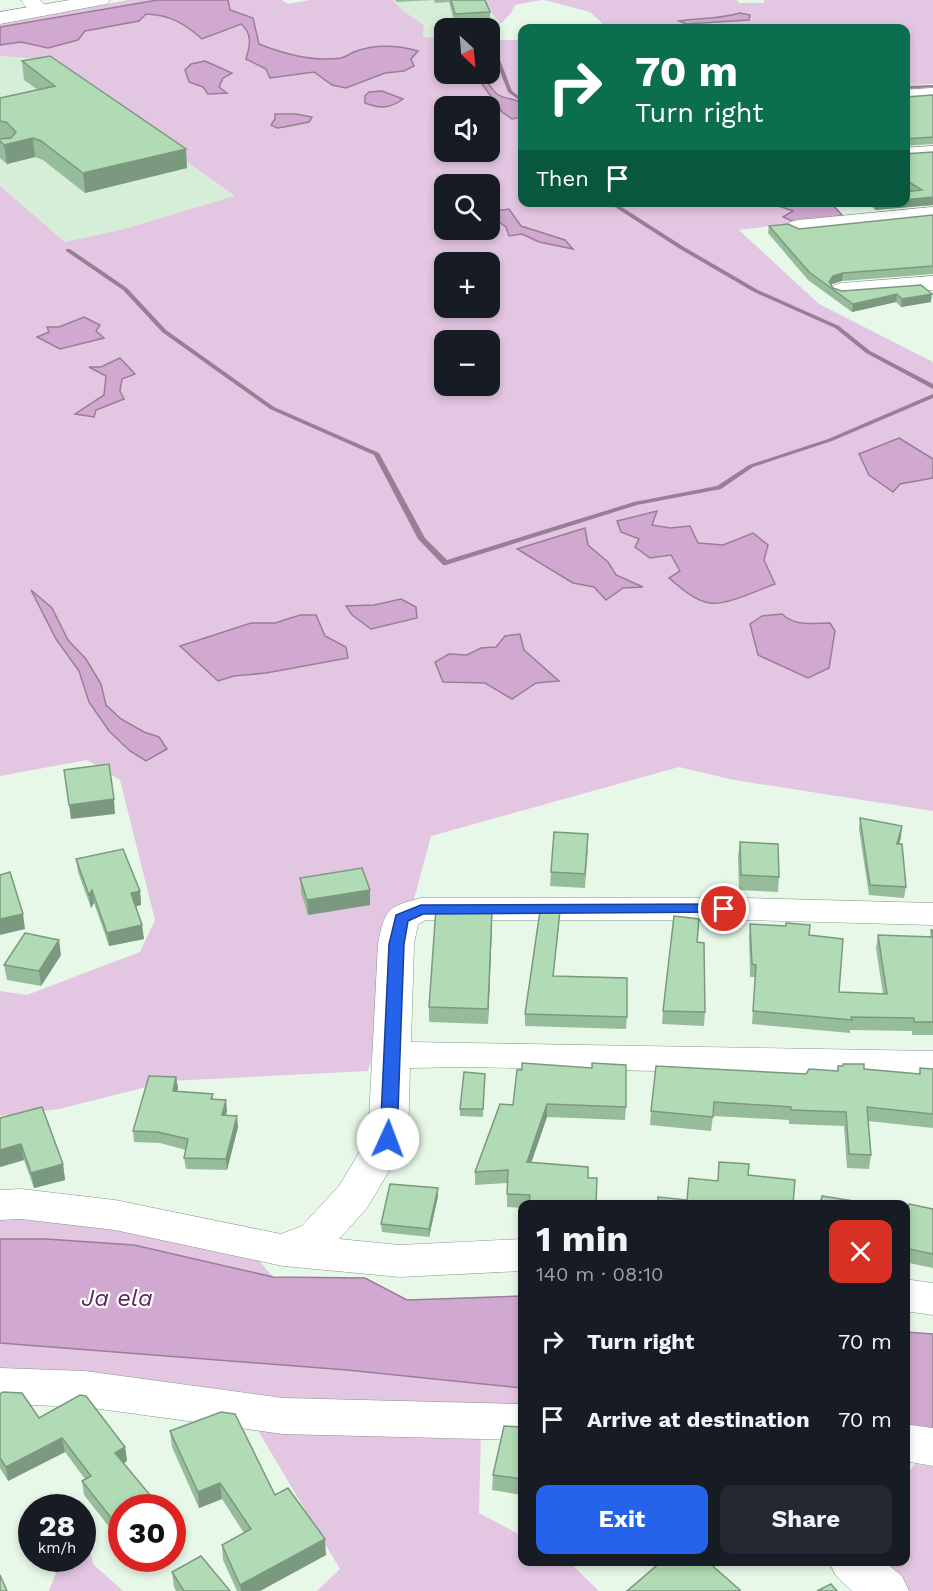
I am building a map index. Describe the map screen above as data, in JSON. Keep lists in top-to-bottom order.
{
  "water": ["Ja ela"],
  "north": "bottom right",
  "page": {
    "map_buttons": ["+", "−"],
    "turn": ["70 m", "Turn right"],
    "then": "Then",
    "heading": ["1 min", "140 m · 08:10"],
    "list": [
      {
        "name": "Turn right",
        "value": "70 m"
      },
      {
        "name": "Arrive at destination",
        "value": "70 m"
      }
    ],
    "buttons": ["Exit", "Share"],
    "speed": "28 km/h",
    "limit": "30"
  }
}
